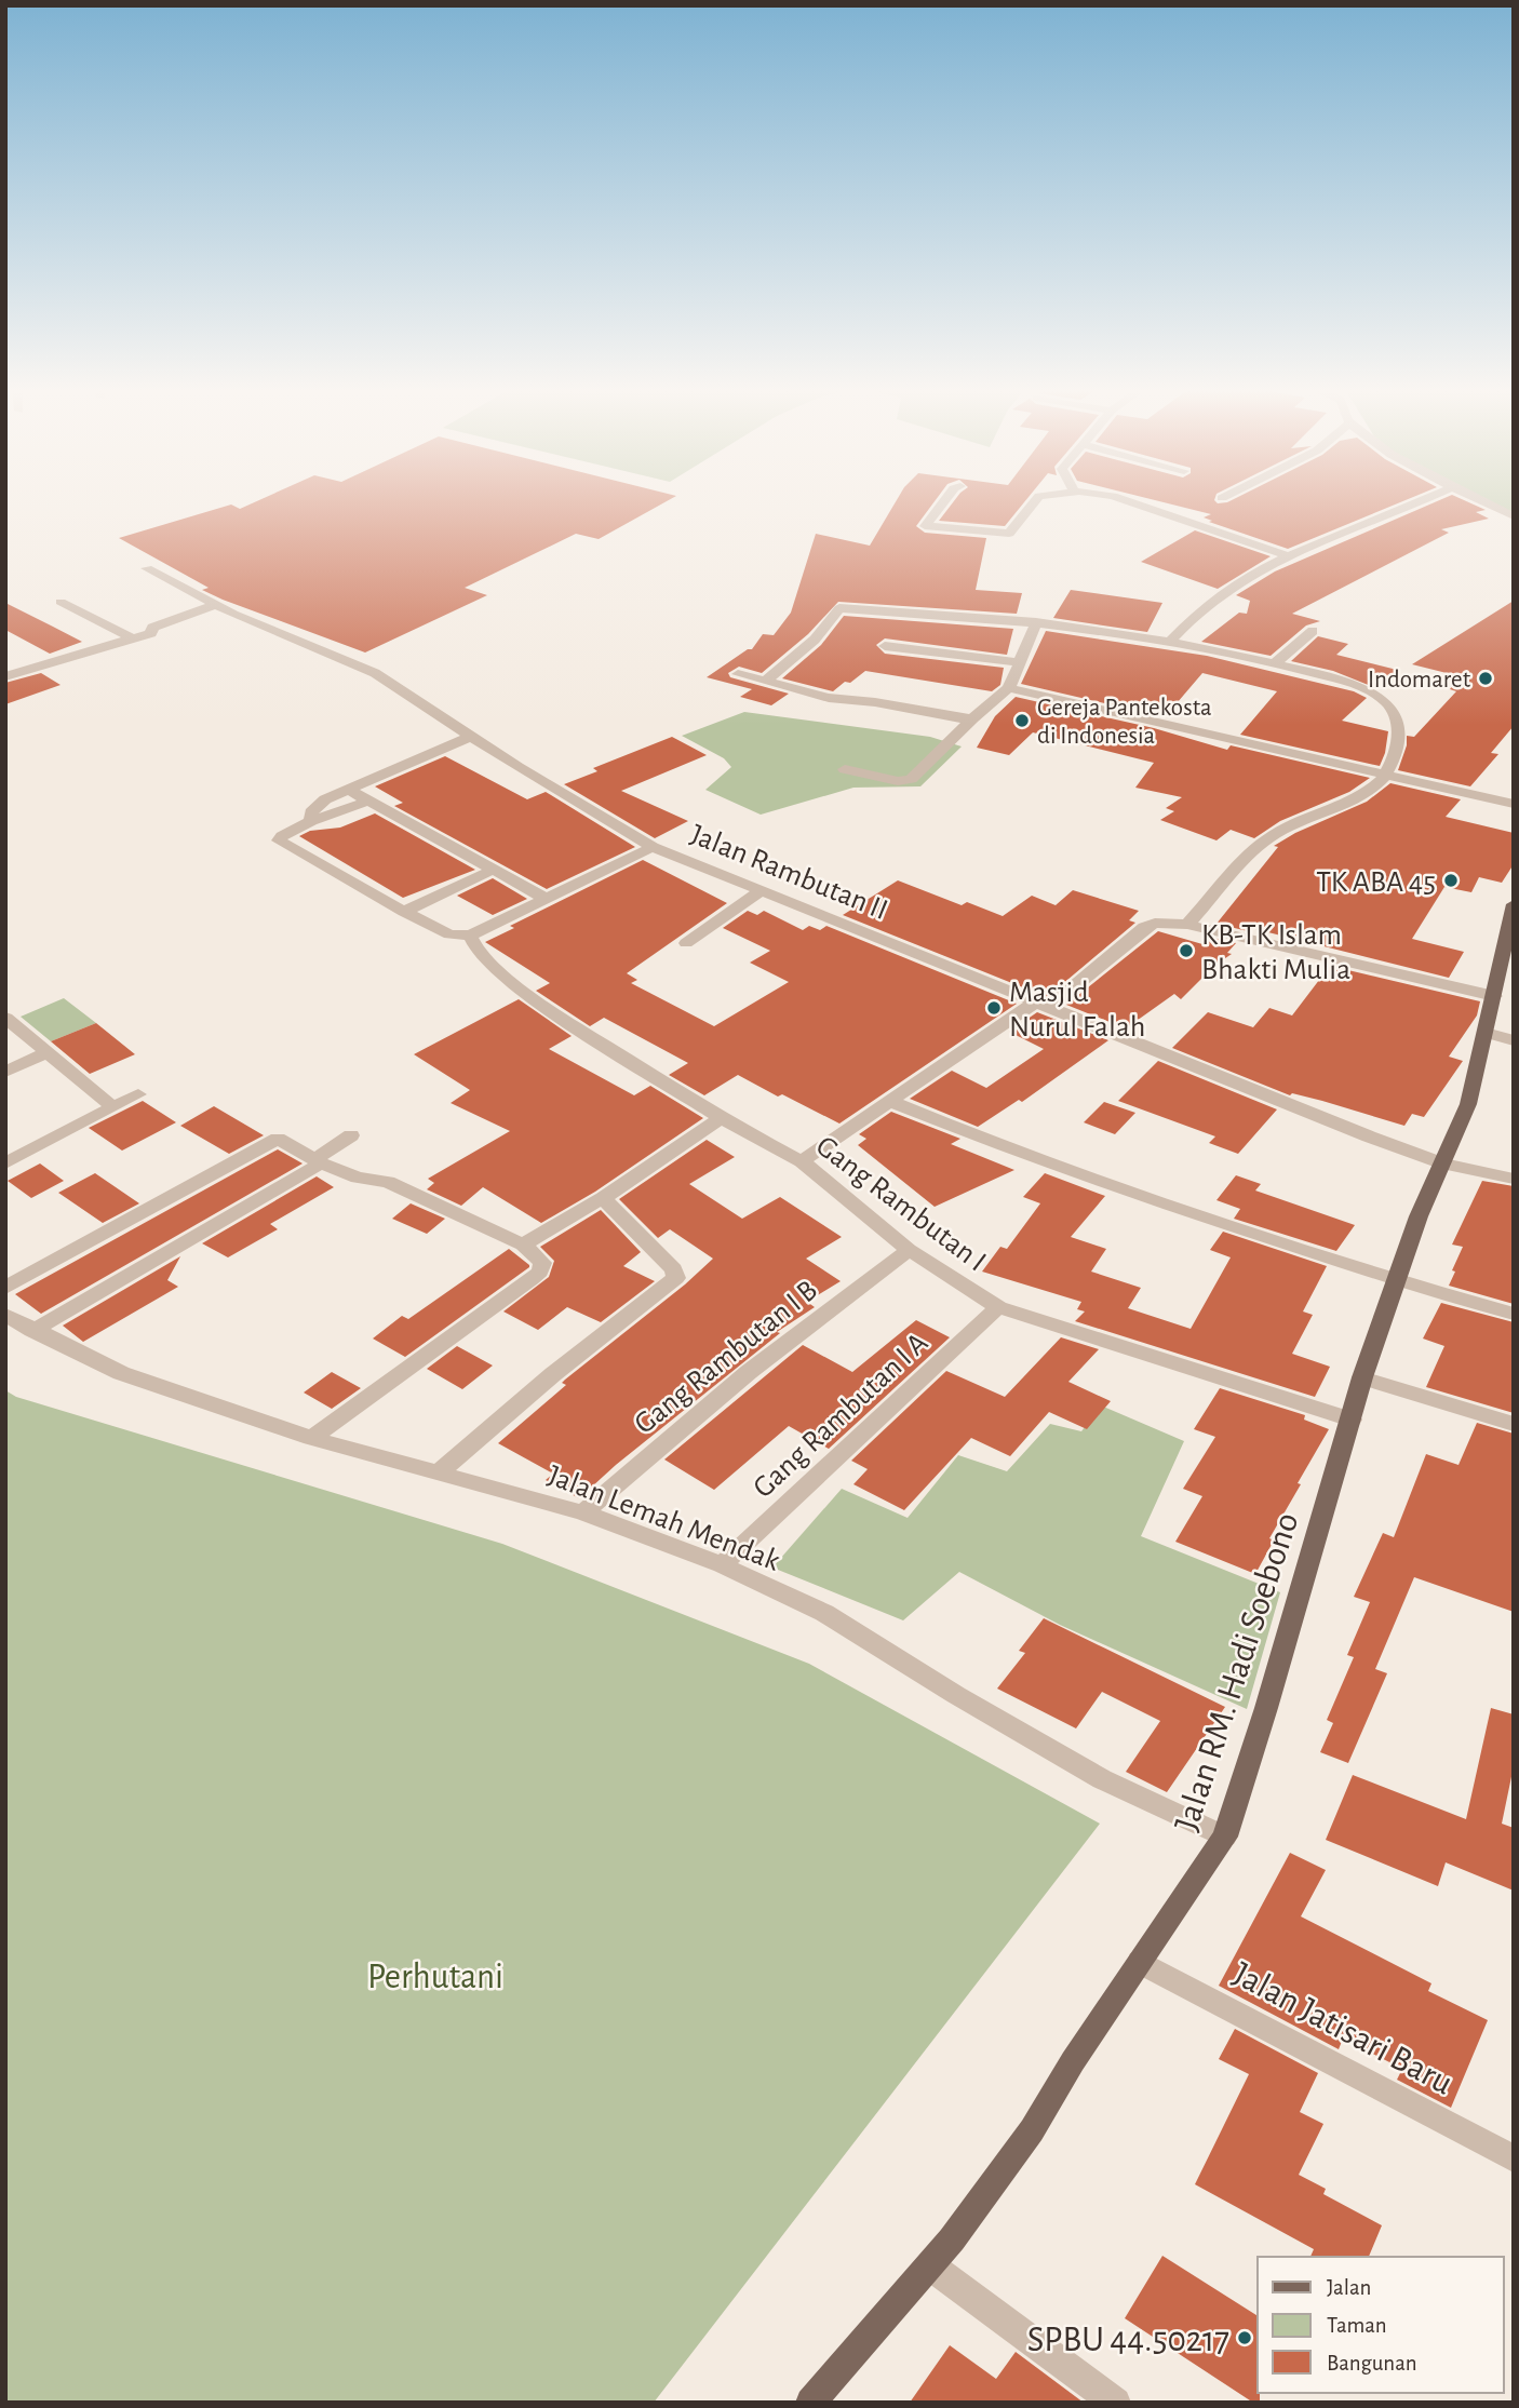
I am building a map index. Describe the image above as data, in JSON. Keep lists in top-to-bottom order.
{
  "streets": {
    "main road": ["Jalan RM. Hadi Soebono"],
    "street": [
      "Jalan Rambutan II",
      "Gang Rambutan I",
      "Gang Rambutan I B",
      "Gang Rambutan I A",
      "Jalan Lemah Mendak",
      "Jalan Jatisari Baru"
    ]
  },
  "crossings": [
    ["Jalan Rambutan II", "Jalan RM. Hadi Soebono"],
    ["Gang Rambutan I", "Gang Rambutan I B"],
    ["Gang Rambutan I", "Gang Rambutan I A"],
    ["Gang Rambutan I", "Jalan RM. Hadi Soebono"],
    ["Gang Rambutan I B", "Jalan Lemah Mendak"],
    ["Gang Rambutan I A", "Jalan Lemah Mendak"],
    ["Jalan Lemah Mendak", "Jalan RM. Hadi Soebono"],
    ["Jalan RM. Hadi Soebono", "Jalan Jatisari Baru"]
  ],
  "parks": ["Perhutani"],
  "places": [
    "Indomaret",
    "Gereja Pantekosta di Indonesia",
    "TK ABA 45",
    "KB-TK Islam Bhakti Mulia",
    "Masjid Nurul Falah",
    "SPBU 44.50217"
  ],
  "legend": ["Jalan", "Taman", "Bangunan"]
}
